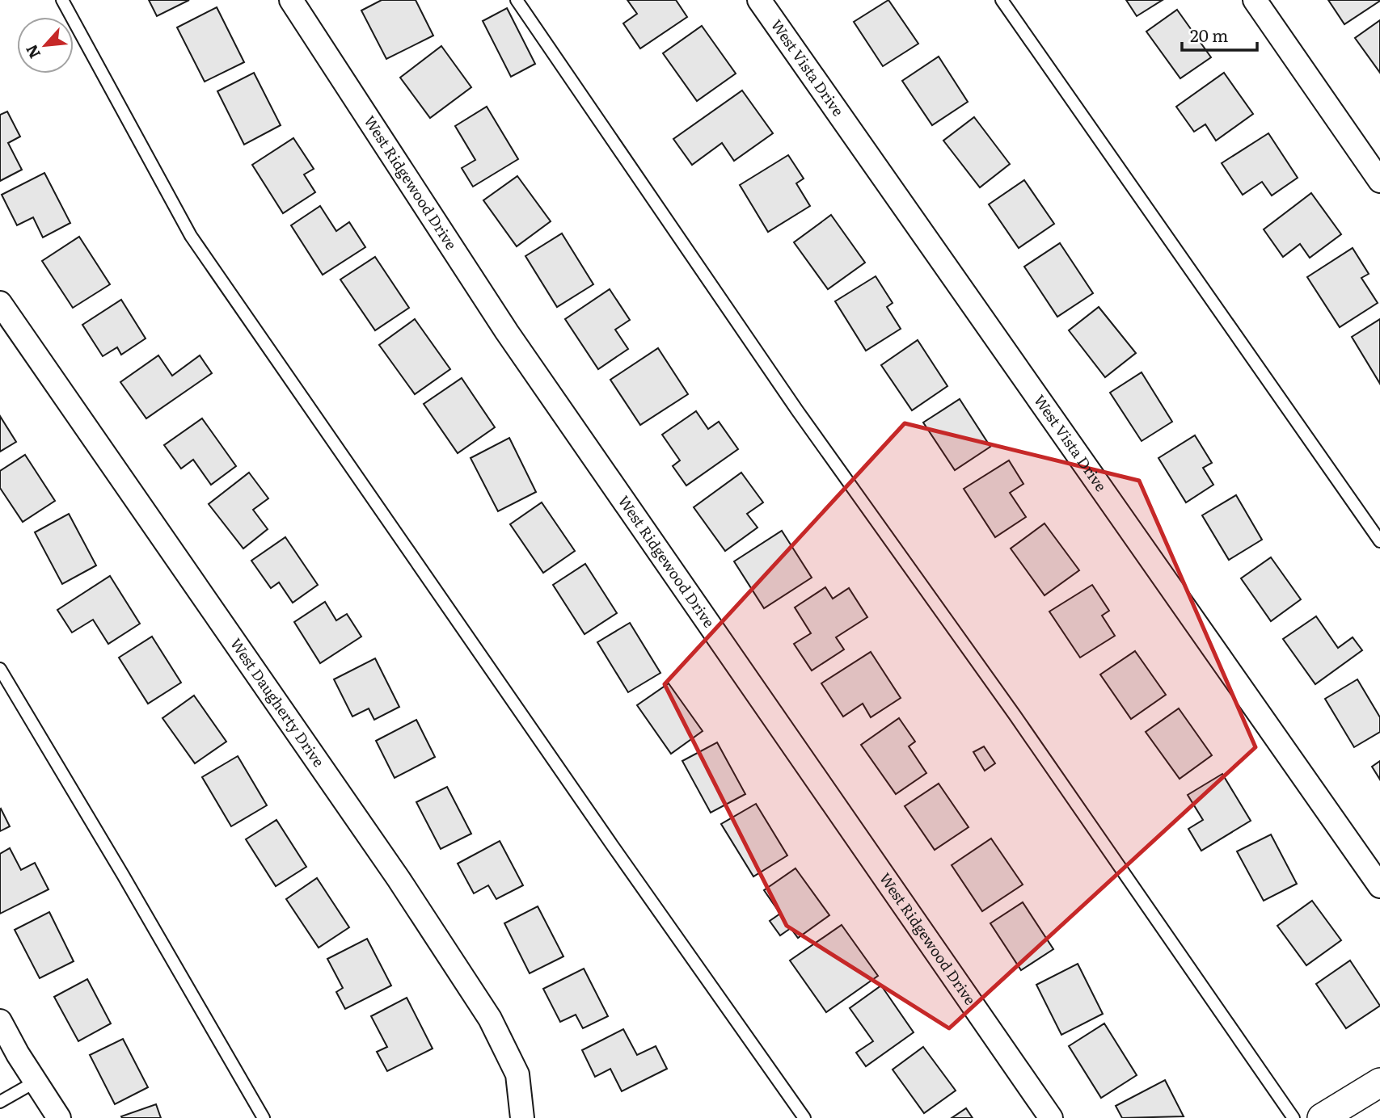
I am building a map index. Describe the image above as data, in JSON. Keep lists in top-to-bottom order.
{
  "streets": {
    "street": ["West Vista Drive", "West Ridgewood Drive", "West Daugherty Drive"]
  },
  "scale_bar": "20 m",
  "north": "bottom left"
}
